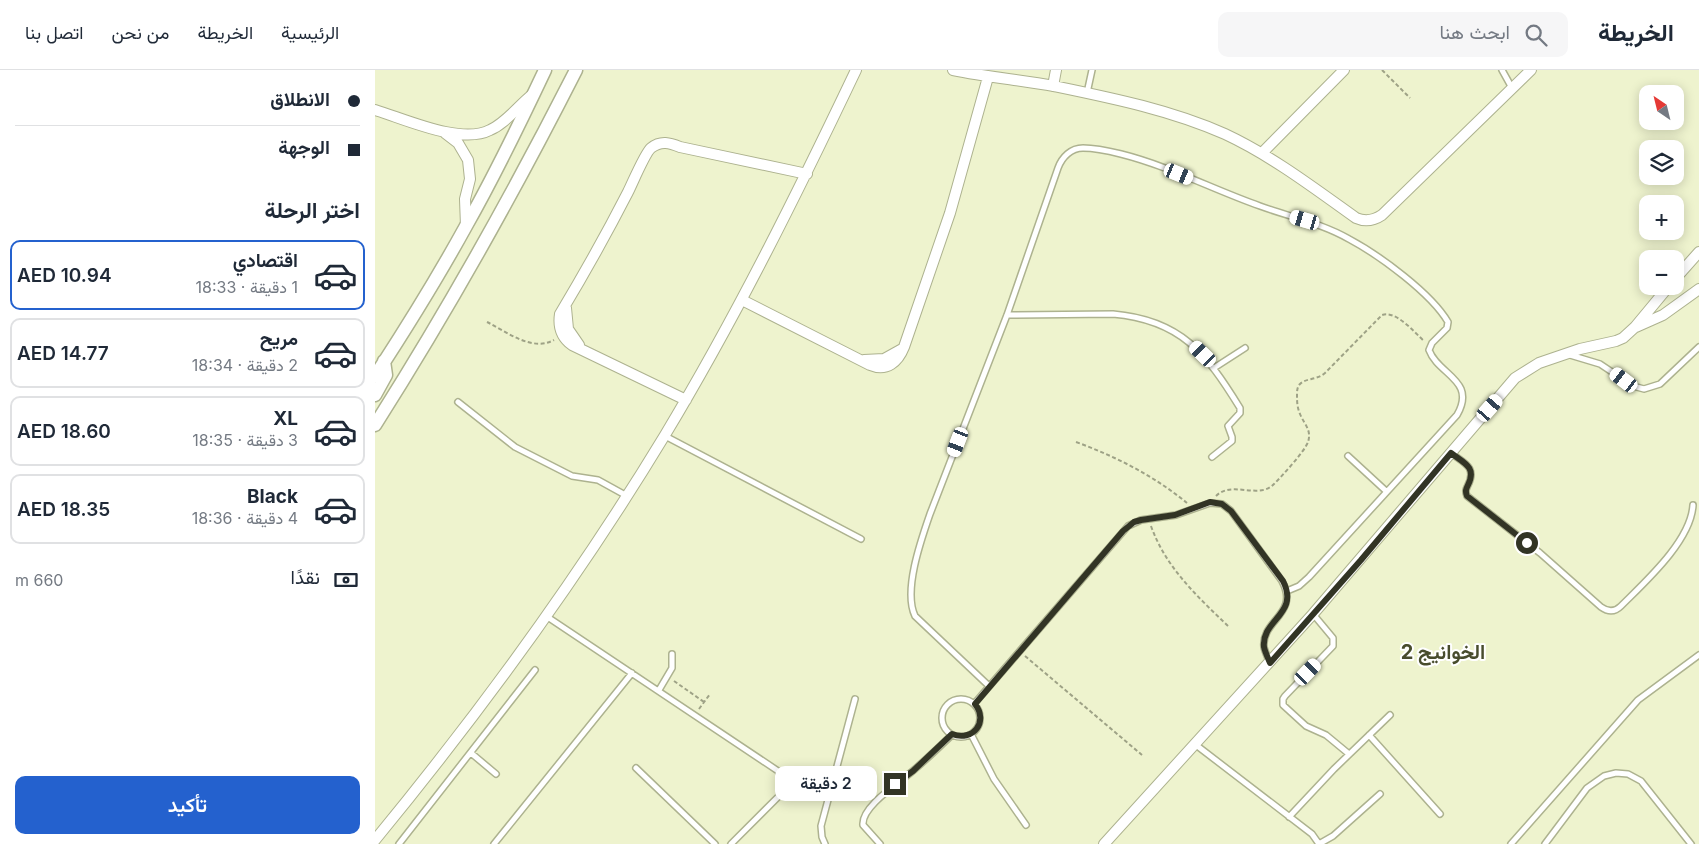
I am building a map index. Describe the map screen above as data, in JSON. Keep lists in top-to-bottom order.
{
  "districts": ["الخوانيج 2"],
  "north": "top left",
  "page": {
    "header": "الخريطة",
    "search": "ابحث هنا",
    "nav": [
      "الرئيسية",
      "الخريطة",
      "من نحن",
      "اتصل بنا"
    ],
    "banner": ["الانطلاق", "الوجهة"],
    "map_buttons": ["+", "−"],
    "heading": "اختر الرحلة",
    "list": [
      {
        "name": "اقتصادي",
        "note": "1 دقيقة · 18:33",
        "value": "AED 10.94"
      },
      {
        "name": "مريح",
        "note": "2 دقيقة · 18:34",
        "value": "AED 14.77"
      },
      {
        "name": "XL",
        "note": "3 دقيقة · 18:35",
        "value": "AED 18.60"
      },
      {
        "name": "Black",
        "note": "4 دقيقة · 18:36",
        "value": "AED 18.35"
      }
    ],
    "pay": ["نقدًا", "660 m"],
    "bubble": "2 دقيقة",
    "buttons": "تأكيد"
  }
}
